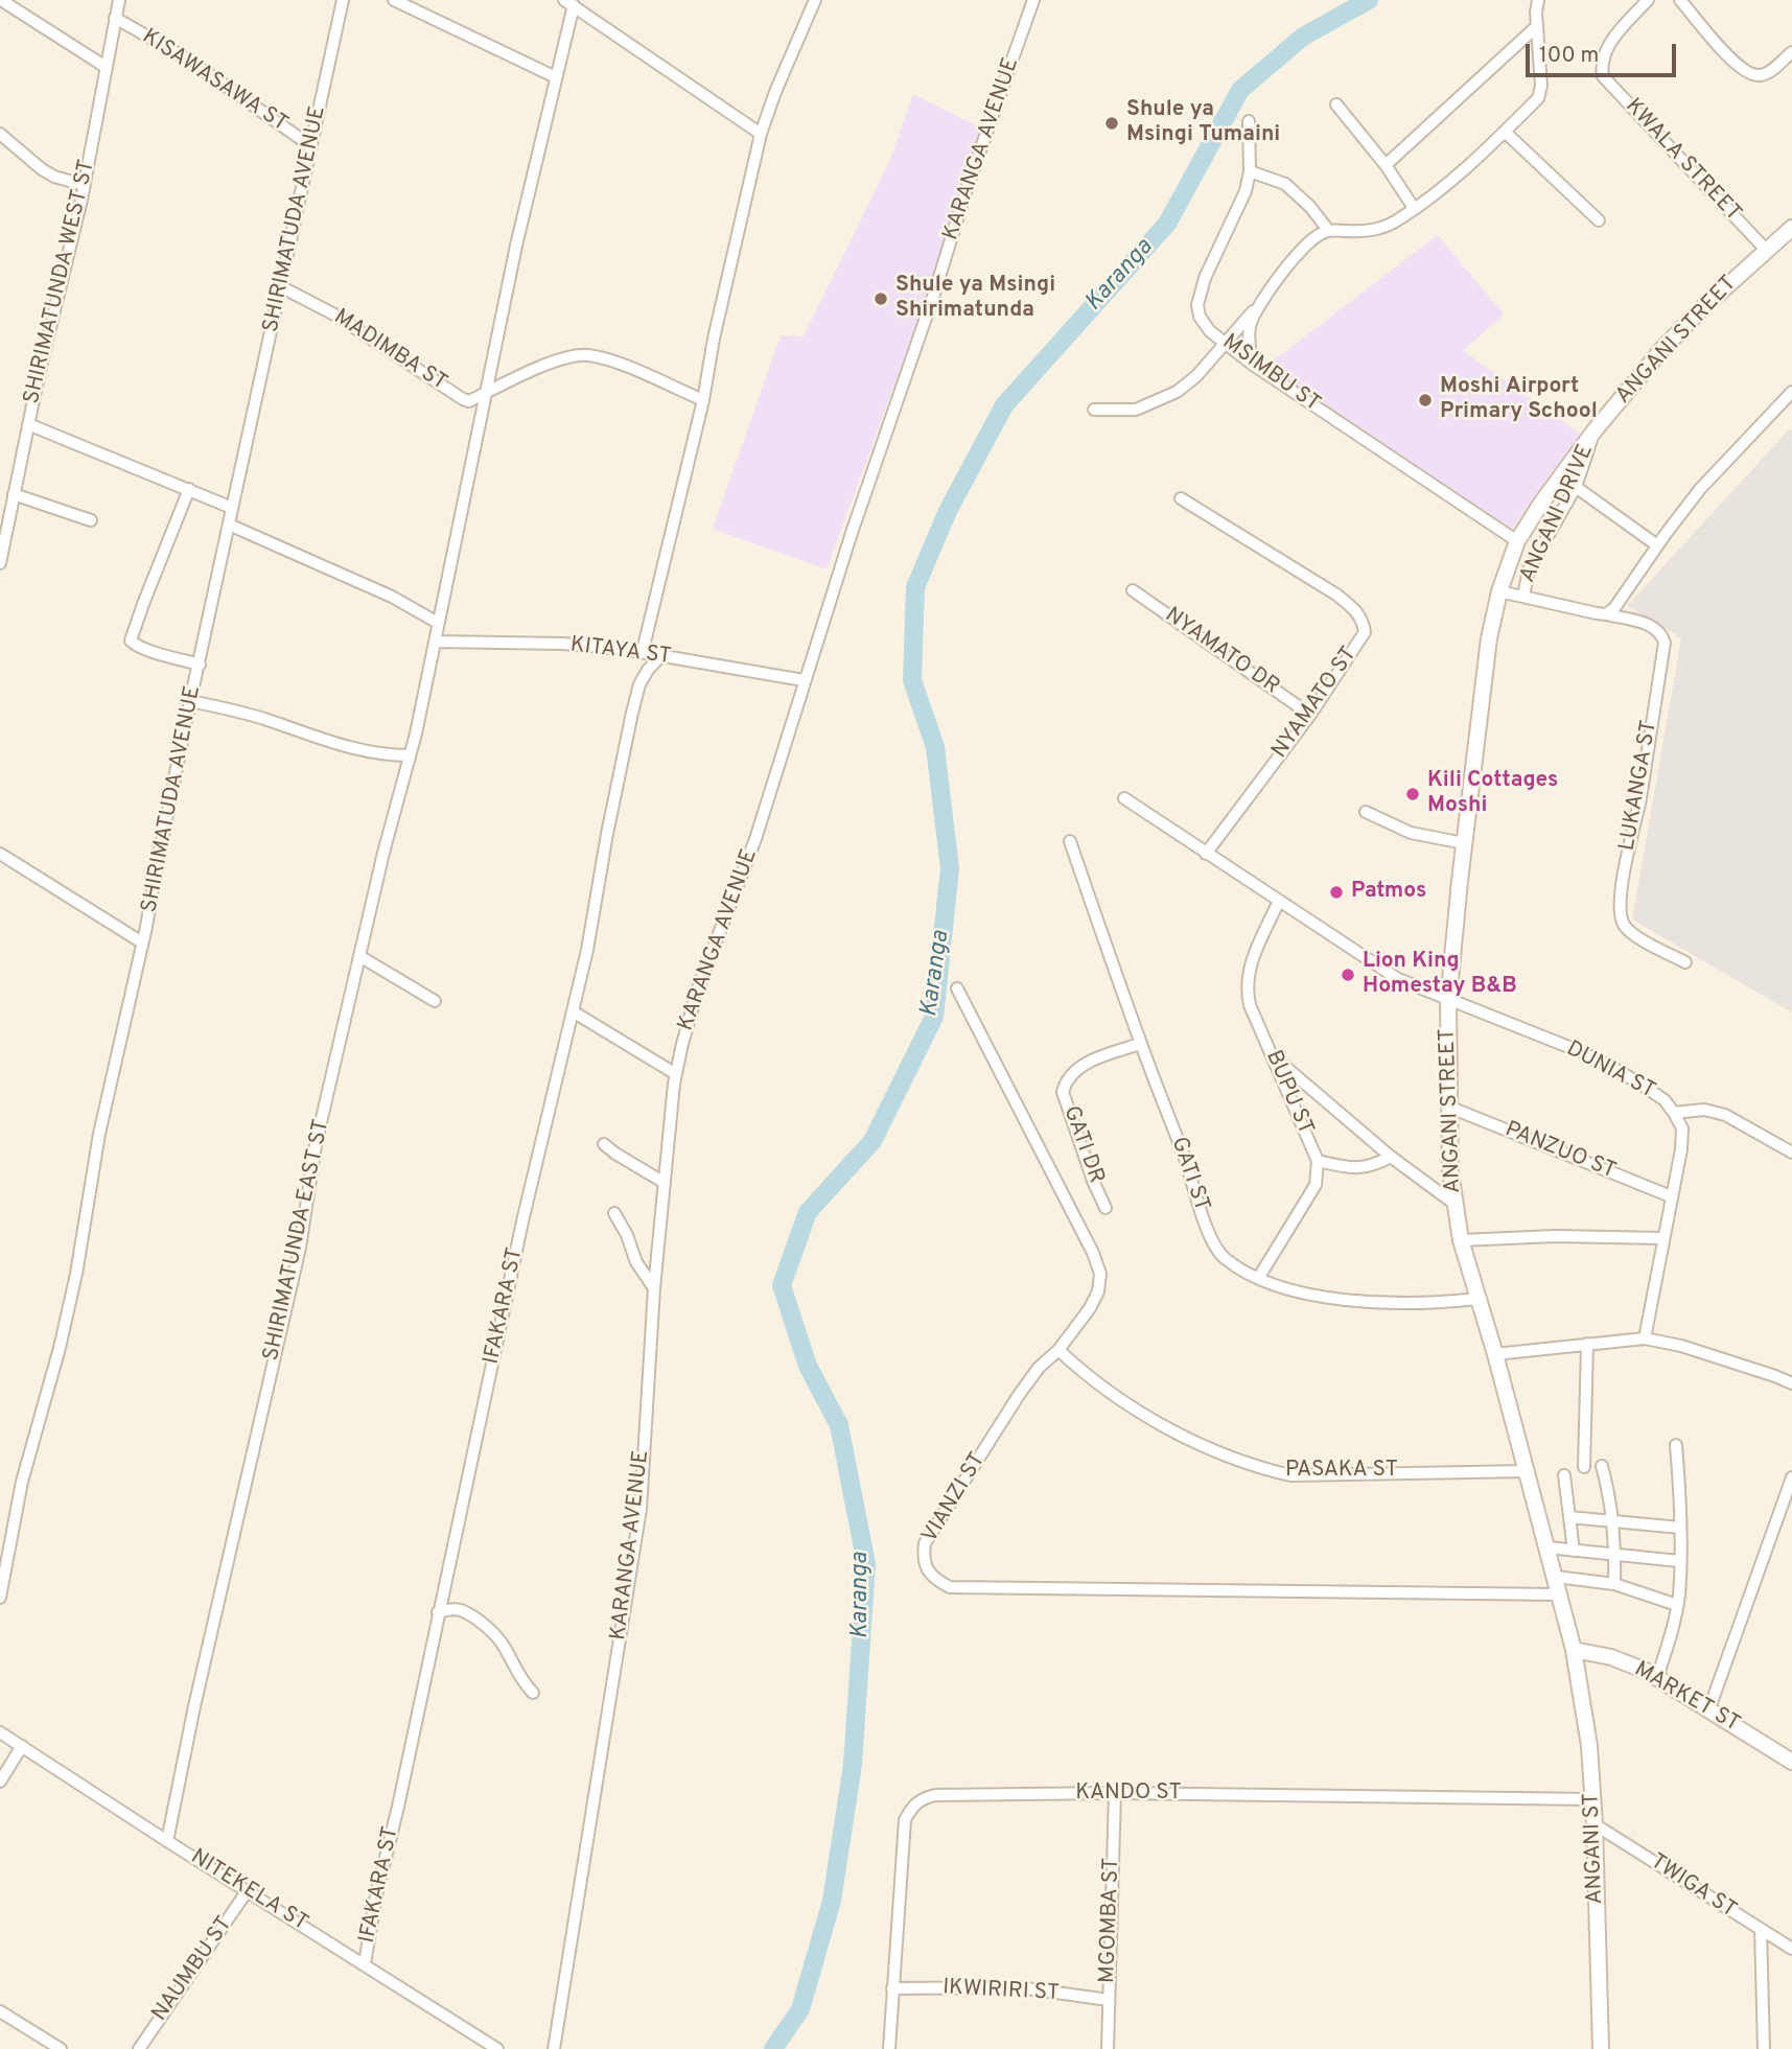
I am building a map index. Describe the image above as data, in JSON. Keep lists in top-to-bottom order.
{
  "streets": {
    "street": [
      "KISAWASAWA ST",
      "KARANGA AVENUE",
      "KWALA STREET",
      "SHIRIMATUDA AVENUE",
      "SHIRIMATUNDA WEST ST",
      "ANGANI STREET",
      "MADIMBA ST",
      "MSIMBU ST",
      "ANGANI DRIVE",
      "KITAYA ST",
      "NYAMATO DR",
      "NYAMATO ST",
      "LUKANGA ST",
      "DUNIA ST",
      "BUPU ST",
      "GATI DR",
      "PANZUO ST",
      "GATI ST",
      "SHIRIMATUNDA EAST ST",
      "IFAKARA ST",
      "PASAKA ST",
      "VIANZI ST",
      "MARKET ST",
      "KANDO ST",
      "ANGANI ST",
      "TWIGA ST",
      "NITEKELA ST",
      "MGOMBA ST",
      "NAUMBU ST",
      "IKWIRIRI ST"
    ]
  },
  "crossings": [
    ["KISAWASAWA ST", "SHIRIMATUDA AVENUE"],
    ["KISAWASAWA ST", "SHIRIMATUNDA WEST ST"],
    ["KARANGA AVENUE", "KITAYA ST"],
    ["KWALA STREET", "ANGANI STREET"],
    ["SHIRIMATUDA AVENUE", "MADIMBA ST"],
    ["ANGANI STREET", "MSIMBU ST"],
    ["ANGANI STREET", "ANGANI DRIVE"],
    ["ANGANI STREET", "DUNIA ST"],
    ["ANGANI STREET", "PANZUO ST"],
    ["ANGANI STREET", "GATI ST"],
    ["ANGANI STREET", "PASAKA ST"],
    ["ANGANI STREET", "VIANZI ST"],
    ["ANGANI STREET", "MARKET ST"],
    ["ANGANI STREET", "ANGANI ST"],
    ["MADIMBA ST", "SHIRIMATUNDA EAST ST"],
    ["KITAYA ST", "SHIRIMATUNDA EAST ST"],
    ["KITAYA ST", "IFAKARA ST"],
    ["NYAMATO DR", "NYAMATO ST"],
    ["DUNIA ST", "PANZUO ST"],
    ["BUPU ST", "GATI ST"],
    ["GATI DR", "GATI ST"],
    ["SHIRIMATUNDA EAST ST", "NITEKELA ST"],
    ["IFAKARA ST", "NITEKELA ST"],
    ["PASAKA ST", "VIANZI ST"],
    ["MARKET ST", "ANGANI ST"],
    ["KANDO ST", "ANGANI ST"],
    ["KANDO ST", "MGOMBA ST"],
    ["KANDO ST", "IKWIRIRI ST"],
    ["ANGANI ST", "TWIGA ST"],
    ["NITEKELA ST", "NAUMBU ST"],
    ["MGOMBA ST", "IKWIRIRI ST"]
  ],
  "water": ["Karanga"],
  "places": [
    "Shule ya Msingi Tumaini",
    "Shule ya Msingi Shirimatunda",
    "Moshi Airport Primary School",
    "Kili Cottages Moshi",
    "Patmos",
    "Lion King Homestay B&B"
  ],
  "scale_bar": "100 m"
}
